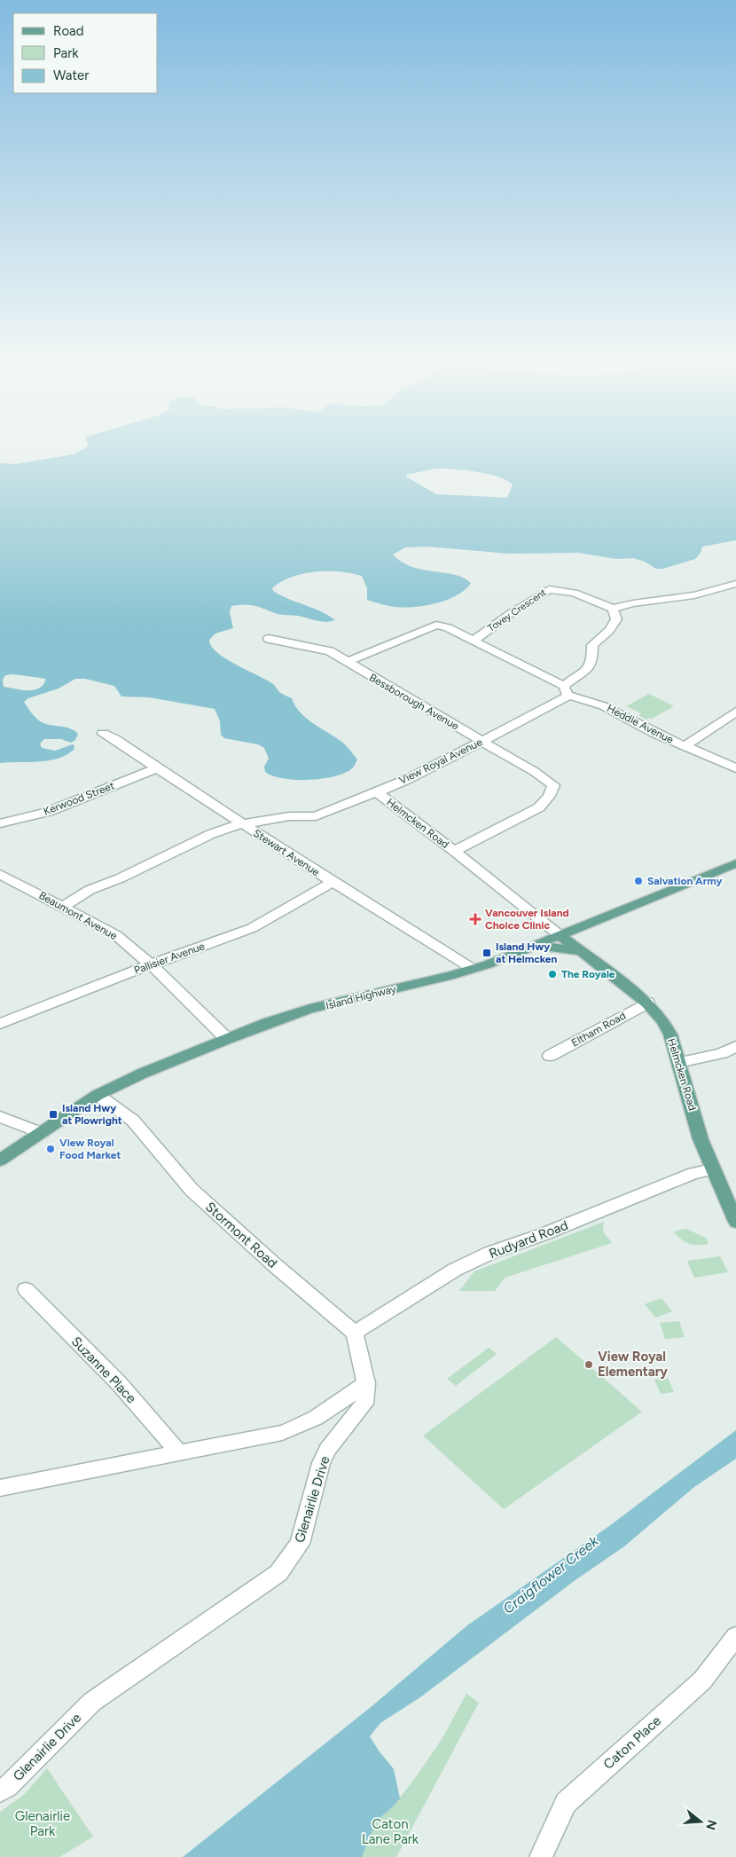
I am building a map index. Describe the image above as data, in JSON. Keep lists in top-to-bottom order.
{
  "streets": {
    "main road": ["Helmcken Road", "Island Highway"],
    "street": [
      "Tovey Crescent",
      "Bessborough Avenue",
      "Heddle Avenue",
      "View Royal Avenue",
      "Kerwood Street",
      "Stewart Avenue",
      "Beaumont Avenue",
      "Pallisier Avenue",
      "Eltham Road",
      "Stormont Road",
      "Rudyard Road",
      "Suzanne Place",
      "Glenairlie Drive",
      "Caton Place"
    ]
  },
  "crossings": [
    ["Tovey Crescent", "Bessborough Avenue"],
    ["Tovey Crescent", "Heddle Avenue"],
    ["Tovey Crescent", "View Royal Avenue"],
    ["Bessborough Avenue", "View Royal Avenue"],
    ["Bessborough Avenue", "Helmcken Road"],
    ["Heddle Avenue", "View Royal Avenue"],
    ["View Royal Avenue", "Helmcken Road"],
    ["View Royal Avenue", "Stewart Avenue"],
    ["View Royal Avenue", "Beaumont Avenue"],
    ["Kerwood Street", "Stewart Avenue"],
    ["Helmcken Road", "Island Highway"],
    ["Helmcken Road", "Eltham Road"],
    ["Helmcken Road", "Rudyard Road"],
    ["Stewart Avenue", "Pallisier Avenue"],
    ["Stewart Avenue", "Island Highway"],
    ["Beaumont Avenue", "Pallisier Avenue"],
    ["Beaumont Avenue", "Island Highway"],
    ["Island Highway", "Stormont Road"],
    ["Stormont Road", "Rudyard Road"]
  ],
  "water": ["Craigflower Creek"],
  "parks": ["Glenairlie Park", "Caton Lane Park"],
  "places": {
    "other": [
      "Salvation Army",
      "The Royale",
      "View Royal Food Market",
      "View Royal Elementary"
    ],
    "health": ["Vancouver Island Choice Clinic"],
    "transit": ["Island Hwy at Helmcken", "Island Hwy at Plowright"]
  },
  "legend": ["Road", "Park", "Water"],
  "north": "right"
}
